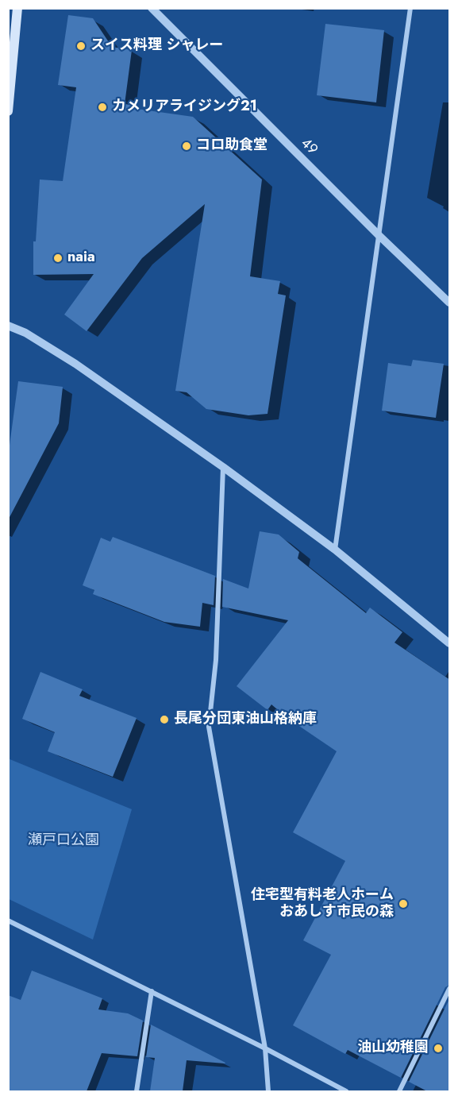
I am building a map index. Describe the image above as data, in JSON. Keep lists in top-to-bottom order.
{
  "streets": {
    "street": ["49"]
  },
  "parks": ["瀬戸口公園"],
  "places": [
    "スイス料理 シャレー",
    "カメリアライジング21",
    "コロ助食堂",
    "naia",
    "長尾分団東油山格納庫",
    "住宅型有料老人ホーム おあしす市民の森",
    "油山幼稚園"
  ]
}
